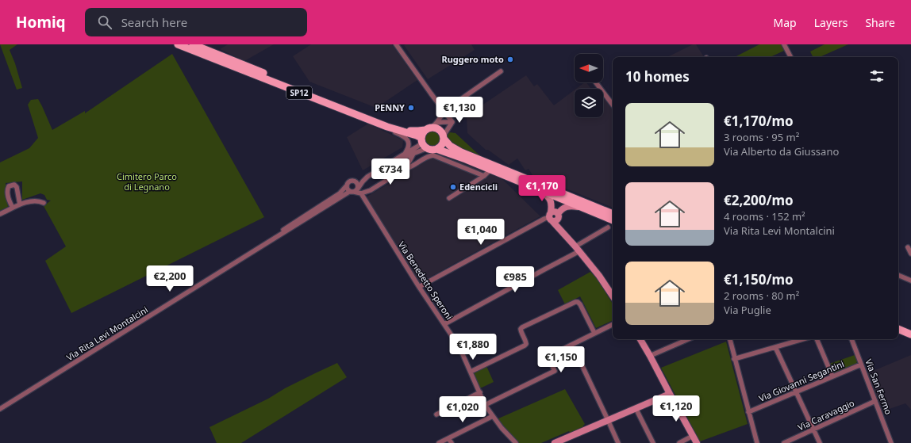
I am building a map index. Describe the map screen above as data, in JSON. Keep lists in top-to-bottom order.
{
  "streets": {
    "main road": ["SP12"],
    "street": [
      "Via Benedetto Speroni",
      "Via Rita Levi Montalcini",
      "Via Giovanni Segantini",
      "Via San Fermo",
      "Via Caravaggio"
    ]
  },
  "crossings": [
    ["SP12", "Via Rita Levi Montalcini"],
    ["Via Giovanni Segantini", "Via San Fermo"],
    ["Via San Fermo", "Via Caravaggio"]
  ],
  "parks": ["Cimitero Parco di Legnano"],
  "places": ["Ruggero moto", "PENNY", "Edencicli"],
  "north": "left",
  "page": {
    "header": "Homiq",
    "search": "Search here",
    "nav": ["Map", "Layers", "Share"],
    "heading": "10 homes",
    "list": [
      {
        "name": "€1,170/mo",
        "note": "3 rooms · 95 m² · Via Alberto da Giussano"
      },
      {
        "name": "€2,200/mo",
        "note": "4 rooms · 152 m² · Via Rita Levi Montalcini"
      },
      {
        "name": "€1,150/mo",
        "note": "2 rooms · 80 m² · Via Puglie"
      }
    ],
    "price": [
      "€1,130",
      "€734",
      "€1,170",
      "€1,040",
      "€2,200",
      "€985",
      "€1,880",
      "€1,150",
      "€1,120",
      "€1,020"
    ]
  }
}
